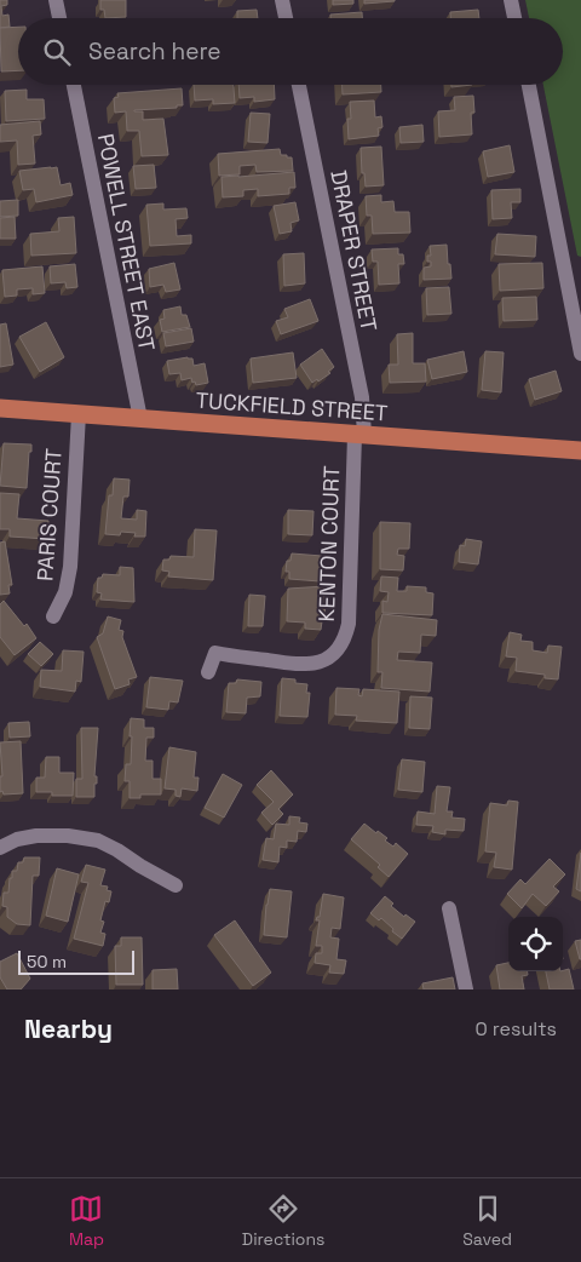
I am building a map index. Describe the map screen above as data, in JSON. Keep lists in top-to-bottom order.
{
  "streets": {
    "main road": ["TUCKFIELD STREET"],
    "street": [
      "POWELL STREET EAST",
      "DRAPER STREET",
      "PARIS COURT",
      "KENTON COURT"
    ]
  },
  "crossings": [
    ["POWELL STREET EAST", "TUCKFIELD STREET"],
    ["DRAPER STREET", "TUCKFIELD STREET"],
    ["DRAPER STREET", "KENTON COURT"],
    ["TUCKFIELD STREET", "PARIS COURT"],
    ["TUCKFIELD STREET", "KENTON COURT"]
  ],
  "scale_bar": "50 m",
  "page": {
    "search": "Search here",
    "scale": "50 m",
    "heading": ["Nearby", "0 results"],
    "nav": ["Map", "Directions", "Saved"]
  }
}
